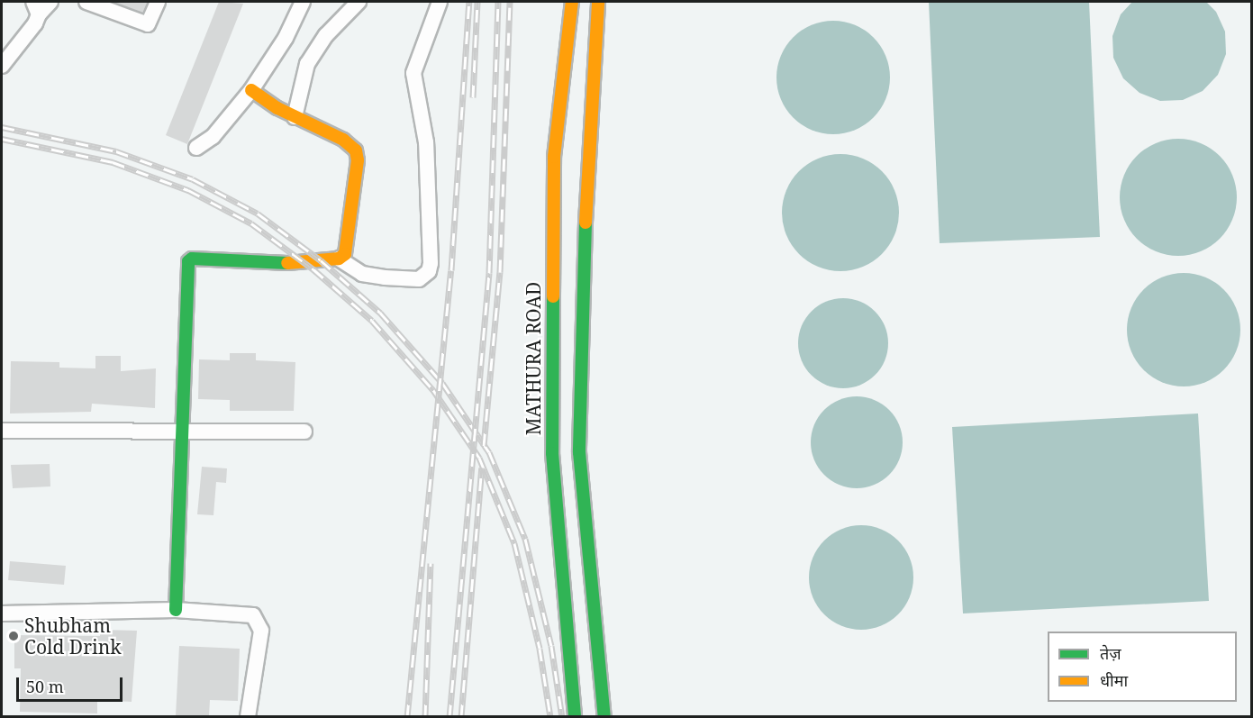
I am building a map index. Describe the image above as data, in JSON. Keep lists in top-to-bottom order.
{
  "streets": {
    "main road": ["MATHURA ROAD"]
  },
  "places": ["Shubham Cold Drink"],
  "legend": ["तेज़", "धीमा"],
  "scale_bar": "50 m"
}
